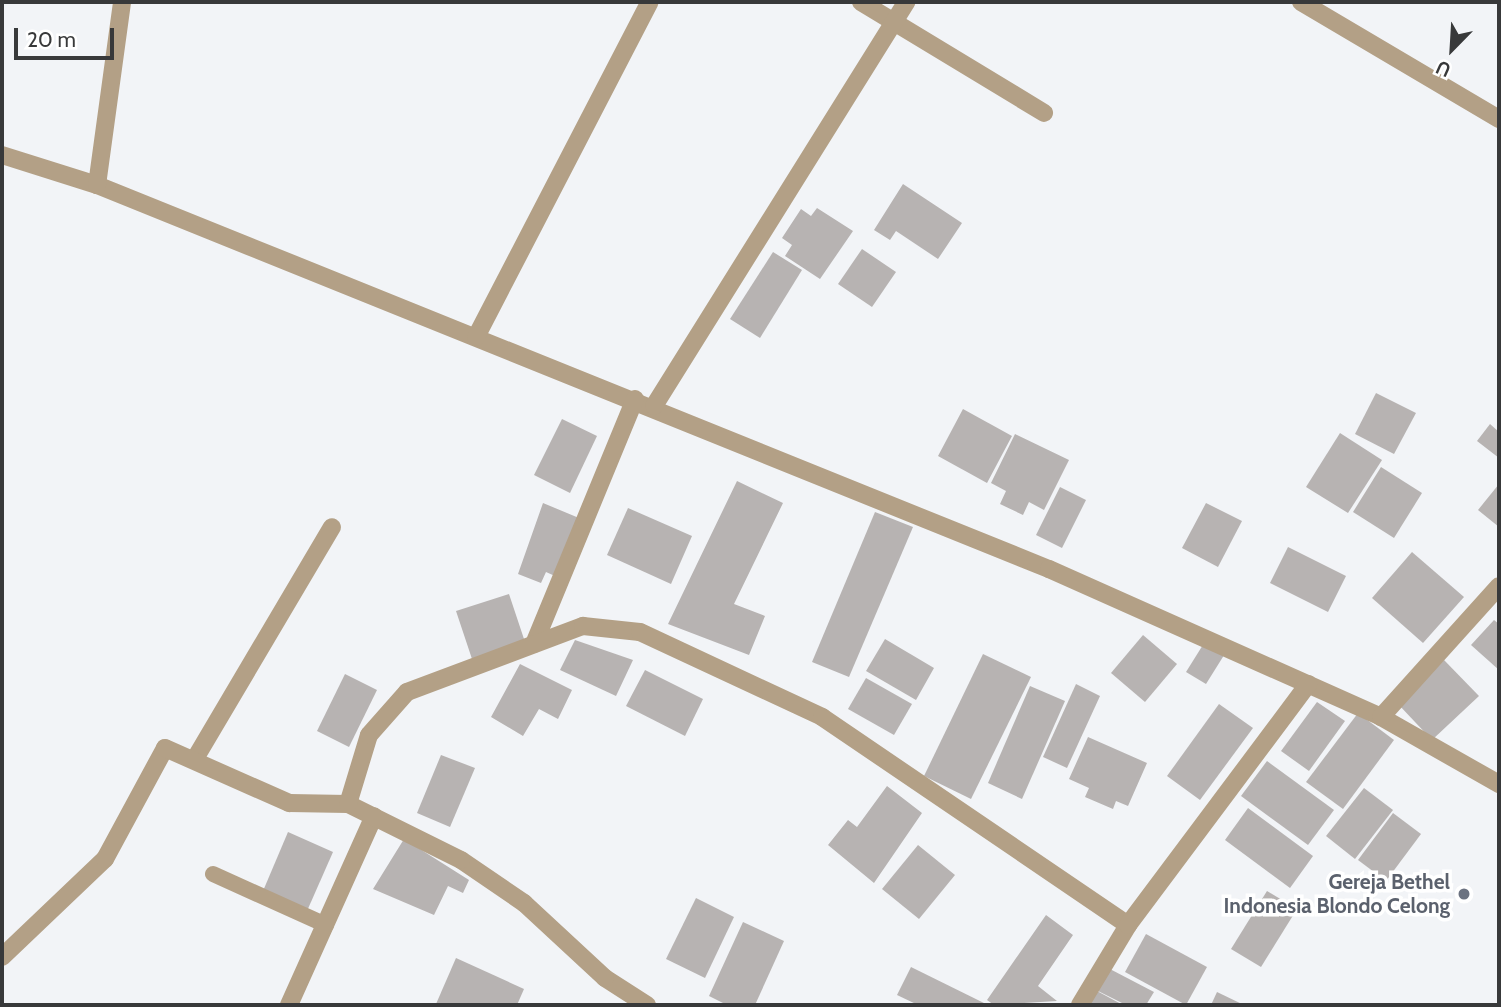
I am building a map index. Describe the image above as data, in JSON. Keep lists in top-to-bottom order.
{
  "places": ["Gereja Bethel Indonesia Blondo Celong"],
  "scale_bar": "20 m",
  "north": "bottom left"
}
